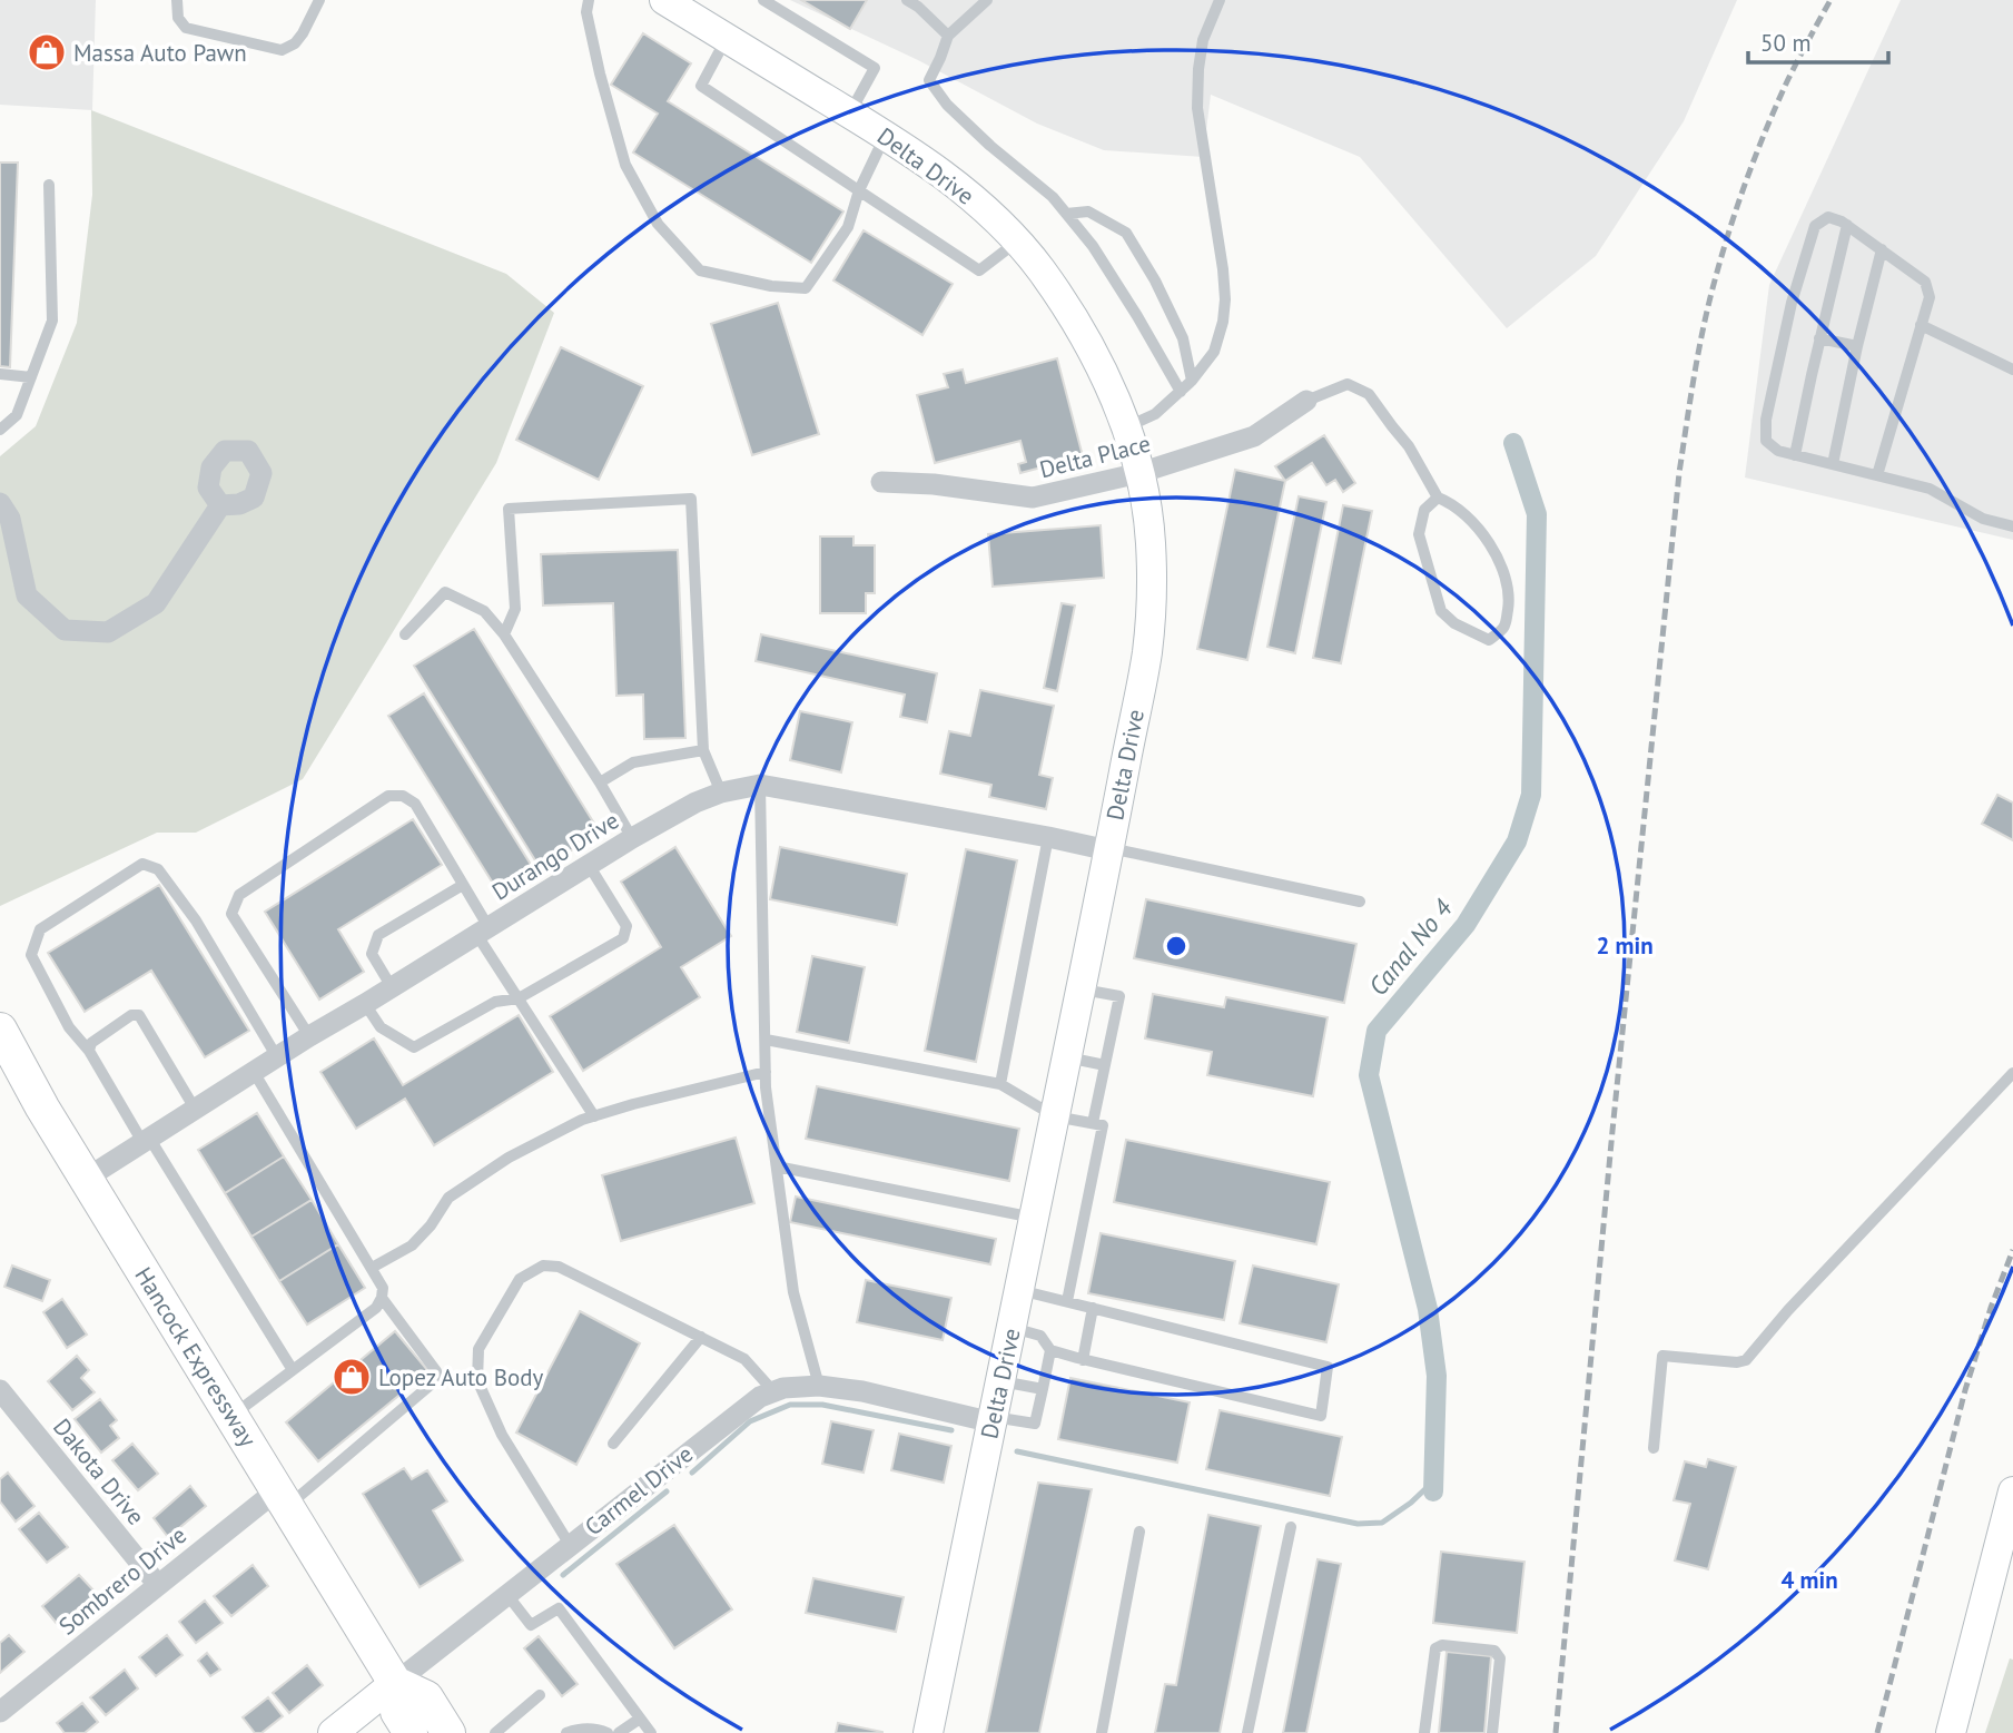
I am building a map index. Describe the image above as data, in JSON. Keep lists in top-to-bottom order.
{
  "streets": {
    "main road": ["Delta Drive", "Hancock Expressway", "Carmel Drive"],
    "street": [
      "Delta Place",
      "Durango Drive",
      "Dakota Drive",
      "Sombrero Drive"
    ]
  },
  "crossings": [
    ["Delta Drive", "Delta Place"],
    ["Delta Drive", "Durango Drive"],
    ["Delta Drive", "Carmel Drive"],
    ["Durango Drive", "Hancock Expressway"],
    ["Hancock Expressway", "Carmel Drive"],
    ["Hancock Expressway", "Sombrero Drive"],
    ["Dakota Drive", "Sombrero Drive"]
  ],
  "water": ["Canal No 4"],
  "places": {
    "shop": ["Massa Auto Pawn", "Lopez Auto Body"]
  },
  "scale_bar": "50 m",
  "rings": ["2 min", "4 min"]
}
